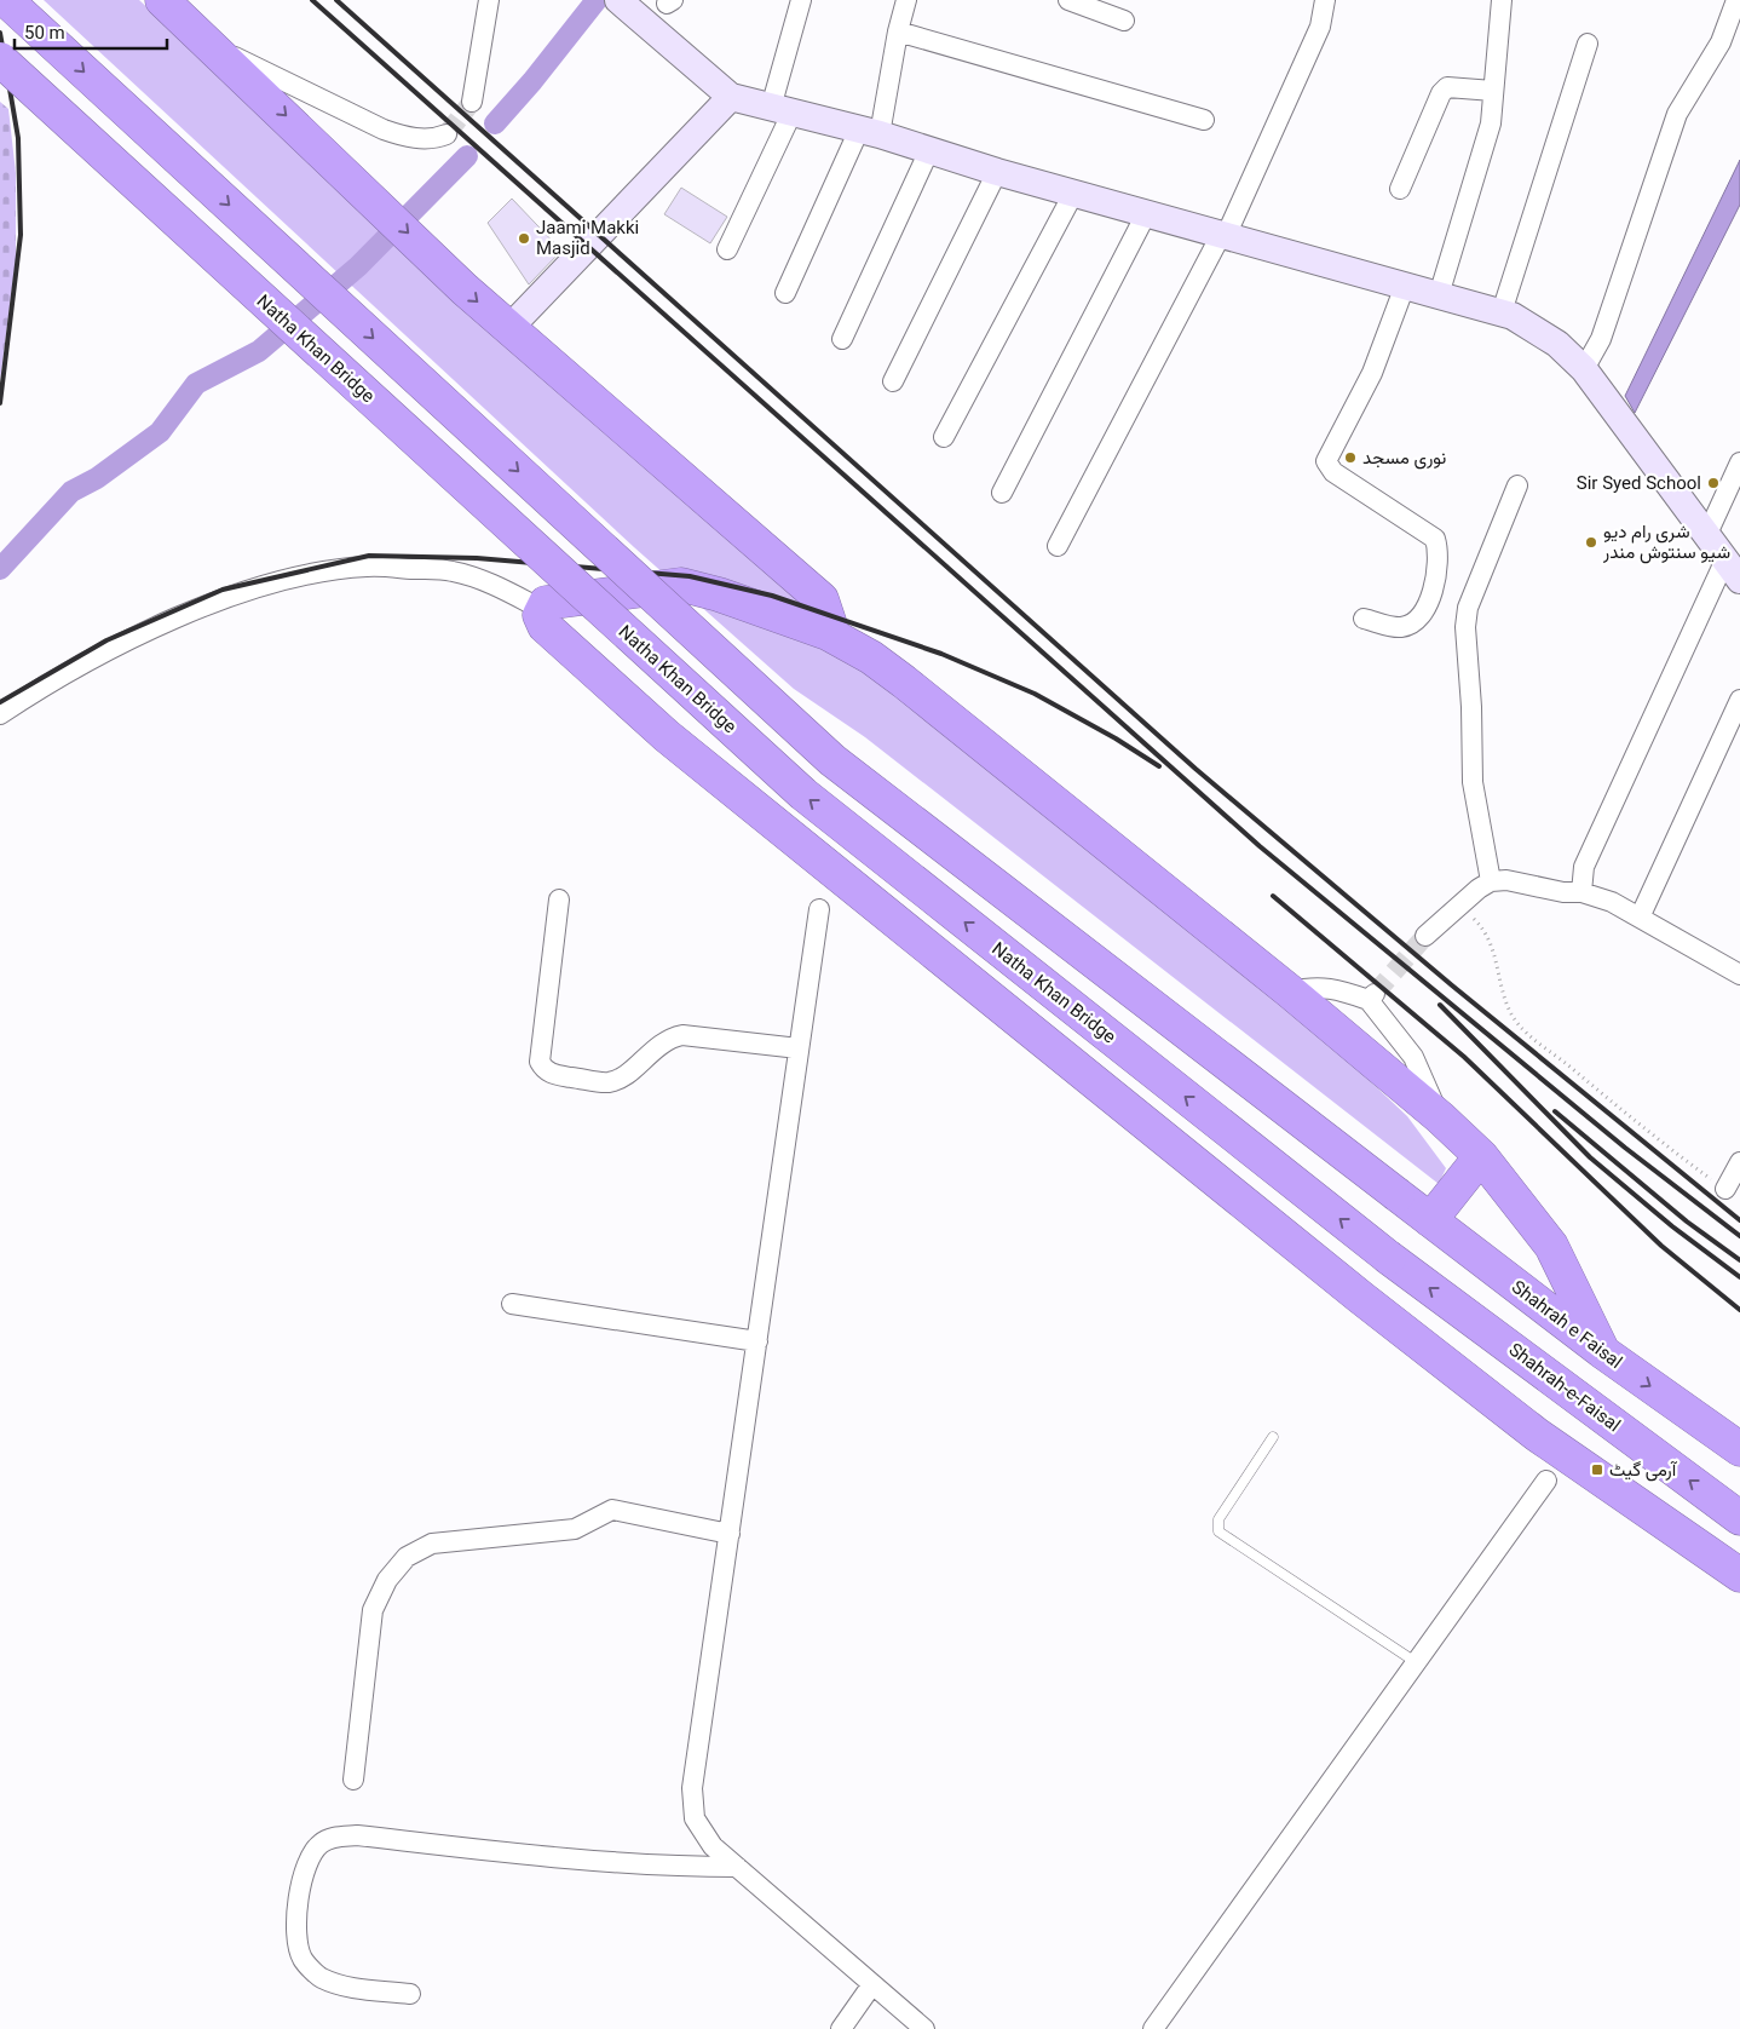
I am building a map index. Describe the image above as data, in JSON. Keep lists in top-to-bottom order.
{
  "streets": {
    "highway": ["Natha Khan Bridge", "Shahrah e Faisal", "Shahrah-e-Faisal"]
  },
  "crossings": [
    ["Natha Khan Bridge", "Shahrah-e-Faisal"]
  ],
  "places": {
    "other": [
      "Jaami Makki Masjid",
      "نوری مسجد",
      "Sir Syed School",
      "شری رام دیو شیو سنتوش مندر"
    ],
    "transit": ["آرمی گیٹ"]
  },
  "scale_bar": "50 m"
}
